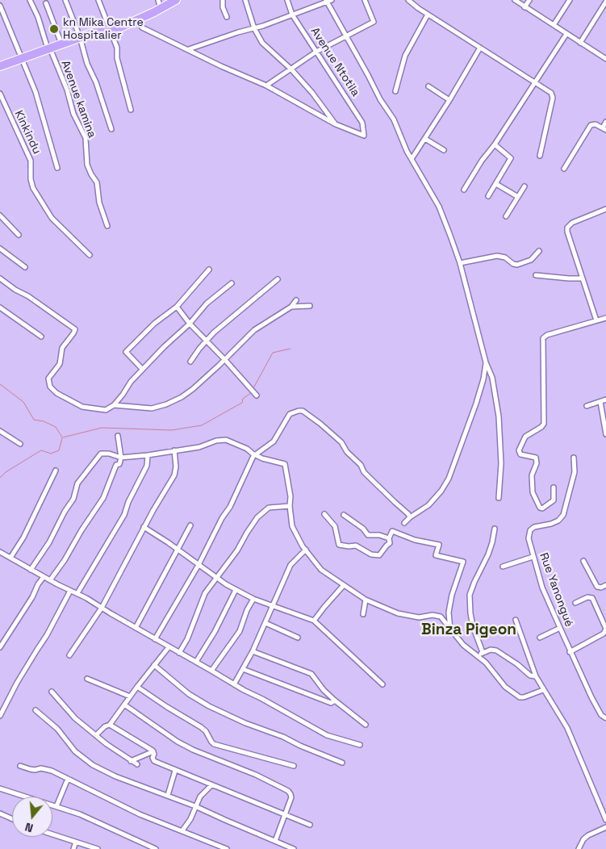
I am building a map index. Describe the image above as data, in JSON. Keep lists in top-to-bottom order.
{
  "streets": {
    "street": [
      "Avenue Ntotila",
      "Avenue kamina",
      "Kinkindu",
      "Rue Yanongué"
    ]
  },
  "districts": ["Binza Pigeon"],
  "places": ["kn Mika Centre Hospitalier"],
  "north": "bottom"
}
